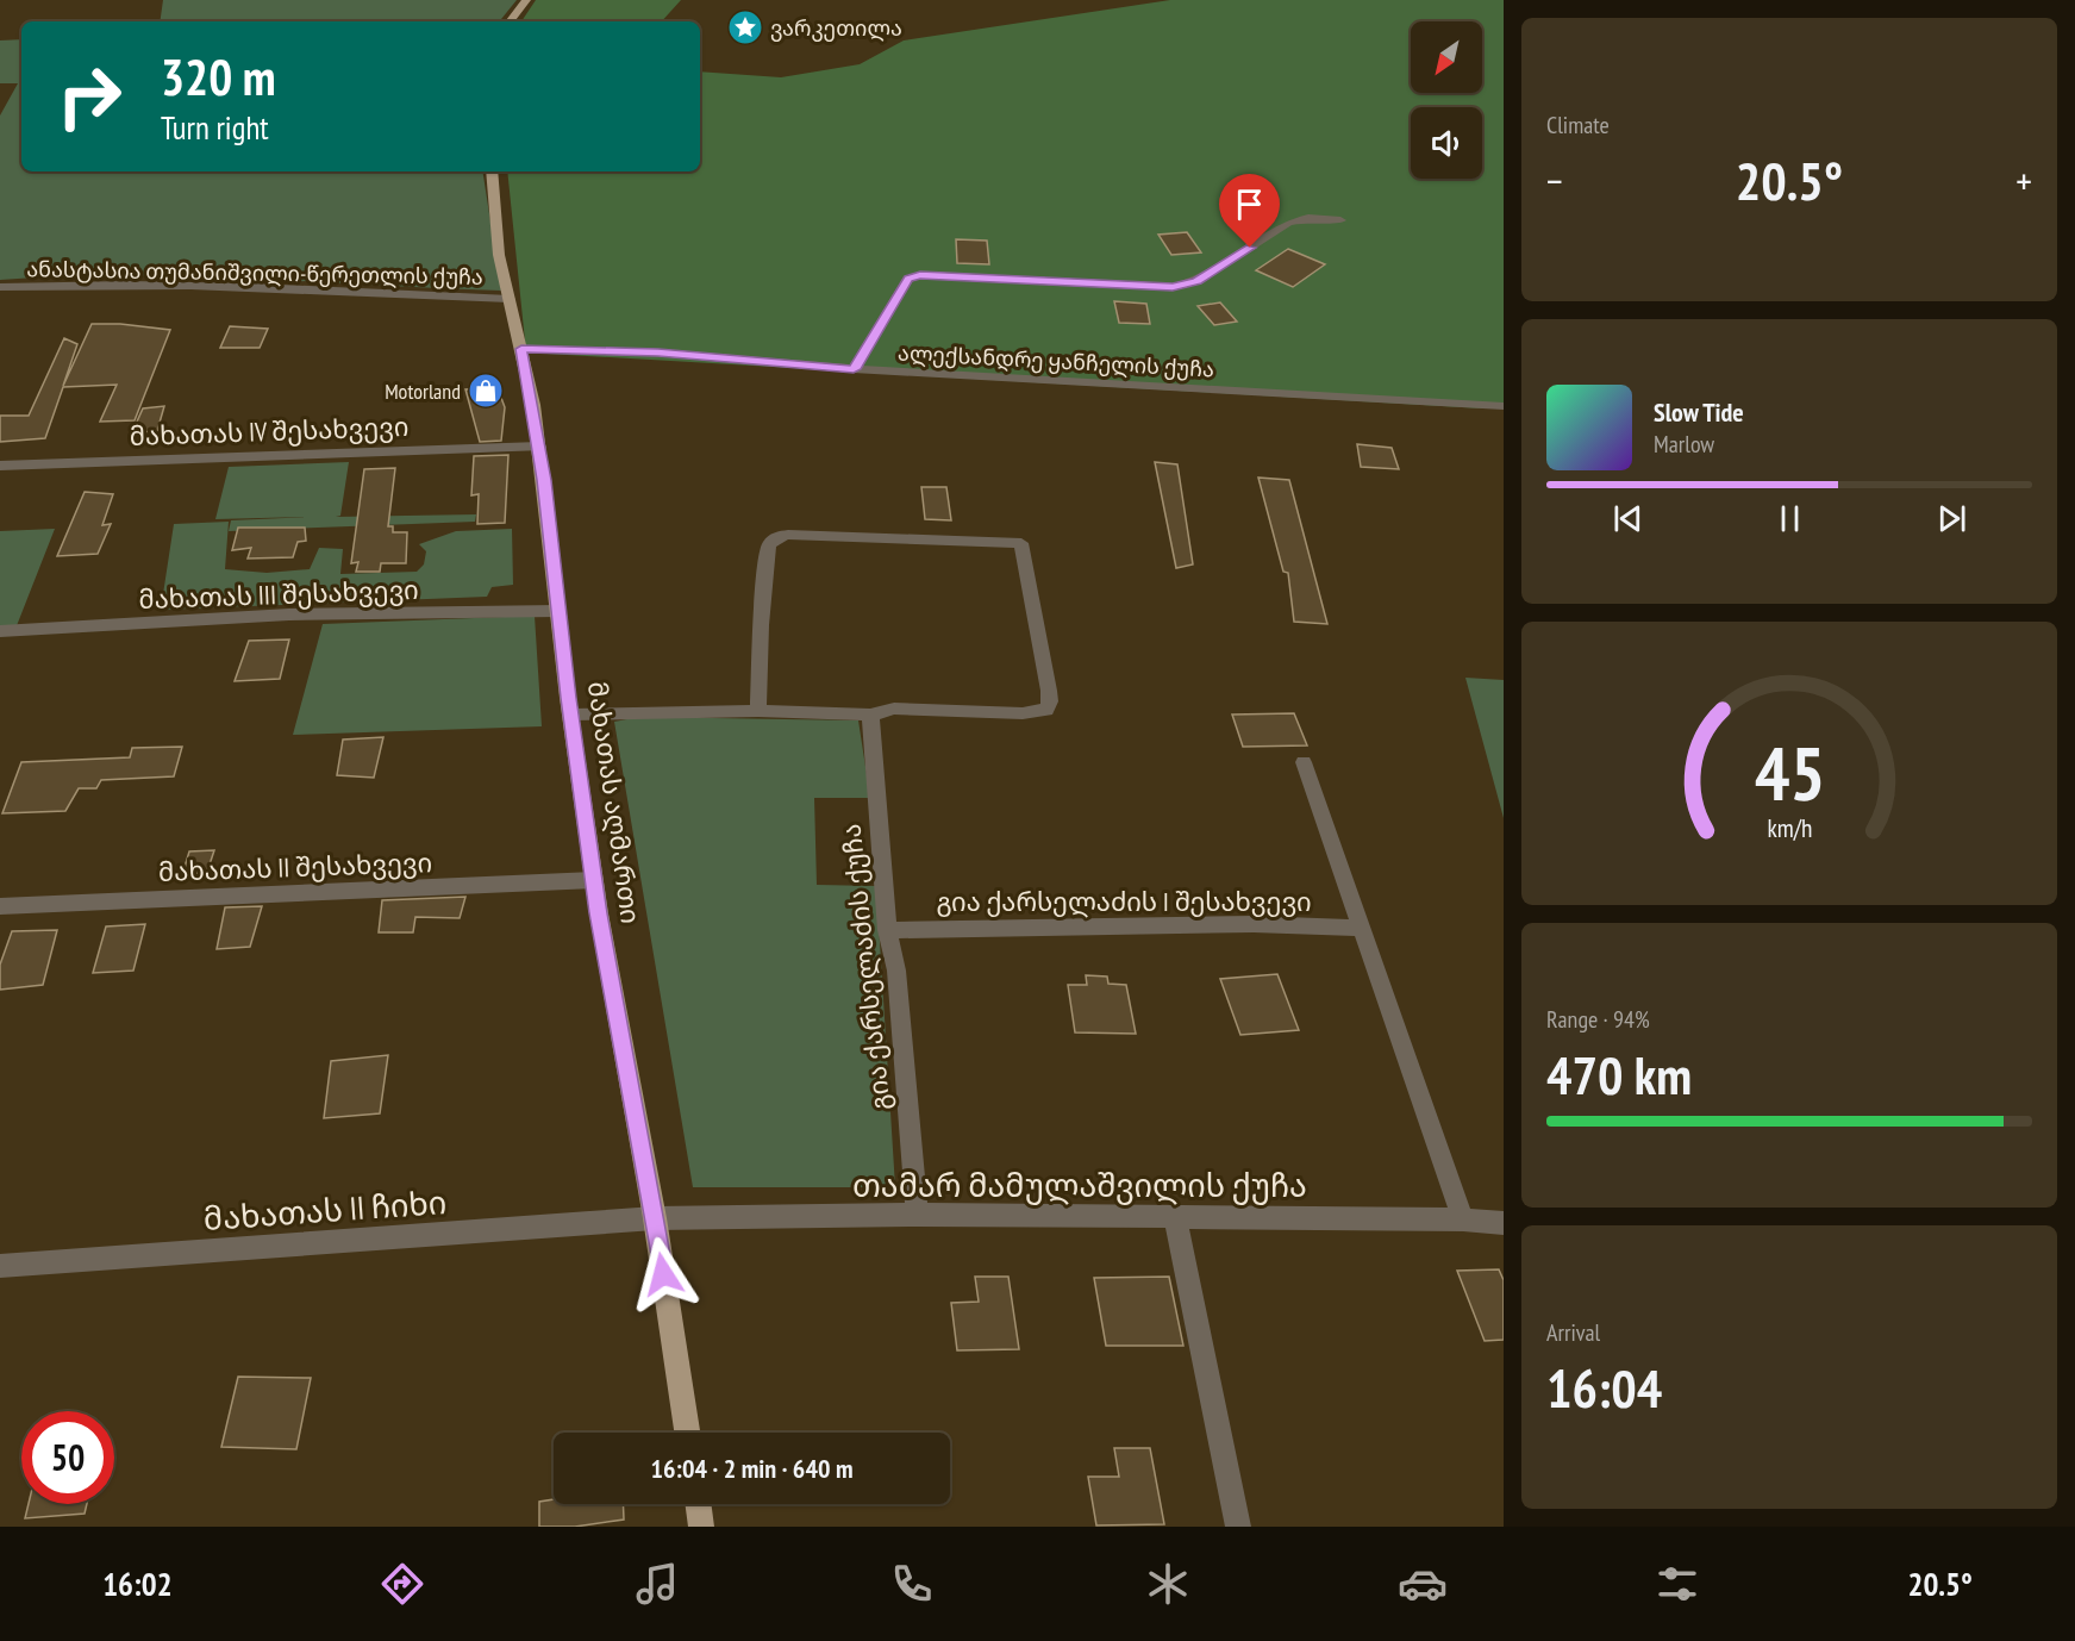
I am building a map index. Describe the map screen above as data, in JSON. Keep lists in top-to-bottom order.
{
  "streets": {
    "main road": ["მახათას აღმართი"],
    "street": [
      "ანასტასია თუმანიშვილი-წერეთლის ქუჩა",
      "ალექსანდრე ყანჩელის ქუჩა",
      "მახათას IV შესახვევი",
      "მახათას III შესახვევი",
      "მახათას II შესახვევი",
      "გია ქარსელაძის I შესახვევი",
      "გია ქარსელაძის ქუჩა",
      "თამარ მამულაშვილის ქუჩა",
      "მახათას II ჩიხი"
    ]
  },
  "crossings": [
    ["ანასტასია თუმანიშვილი-წერეთლის ქუჩა", "მახათას აღმართი"],
    ["ალექსანდრე ყანჩელის ქუჩა", "მახათას აღმართი"],
    ["მახათას IV შესახვევი", "მახათას აღმართი"],
    ["მახათას III შესახვევი", "მახათას აღმართი"],
    ["მახათას აღმართი", "მახათას II შესახვევი"],
    ["მახათას აღმართი", "თამარ მამულაშვილის ქუჩა"],
    ["მახათას აღმართი", "მახათას II ჩიხი"],
    ["გია ქარსელაძის I შესახვევი", "გია ქარსელაძის ქუჩა"],
    ["გია ქარსელაძის ქუჩა", "თამარ მამულაშვილის ქუჩა"],
    ["თამარ მამულაშვილის ქუჩა", "მახათას II ჩიხი"]
  ],
  "places": {
    "place": ["ვარკეთილა"],
    "shop": ["Motorland"]
  },
  "north": "bottom left",
  "page": {
    "tile": [
      "Climate",
      ["Range · 94%", "470 km"],
      ["Arrival", "16:04"]
    ],
    "turn": ["320 m", "Turn right"],
    "heat": ["−", "20.5°", "+"],
    "song": ["Slow Tide", "Marlow"],
    "limit": "50",
    "trip": "16:04 · 2 min · 640 m",
    "tabs": ["16:02", "20.5°"],
    "gauge": ["45", "km/h"]
  }
}
